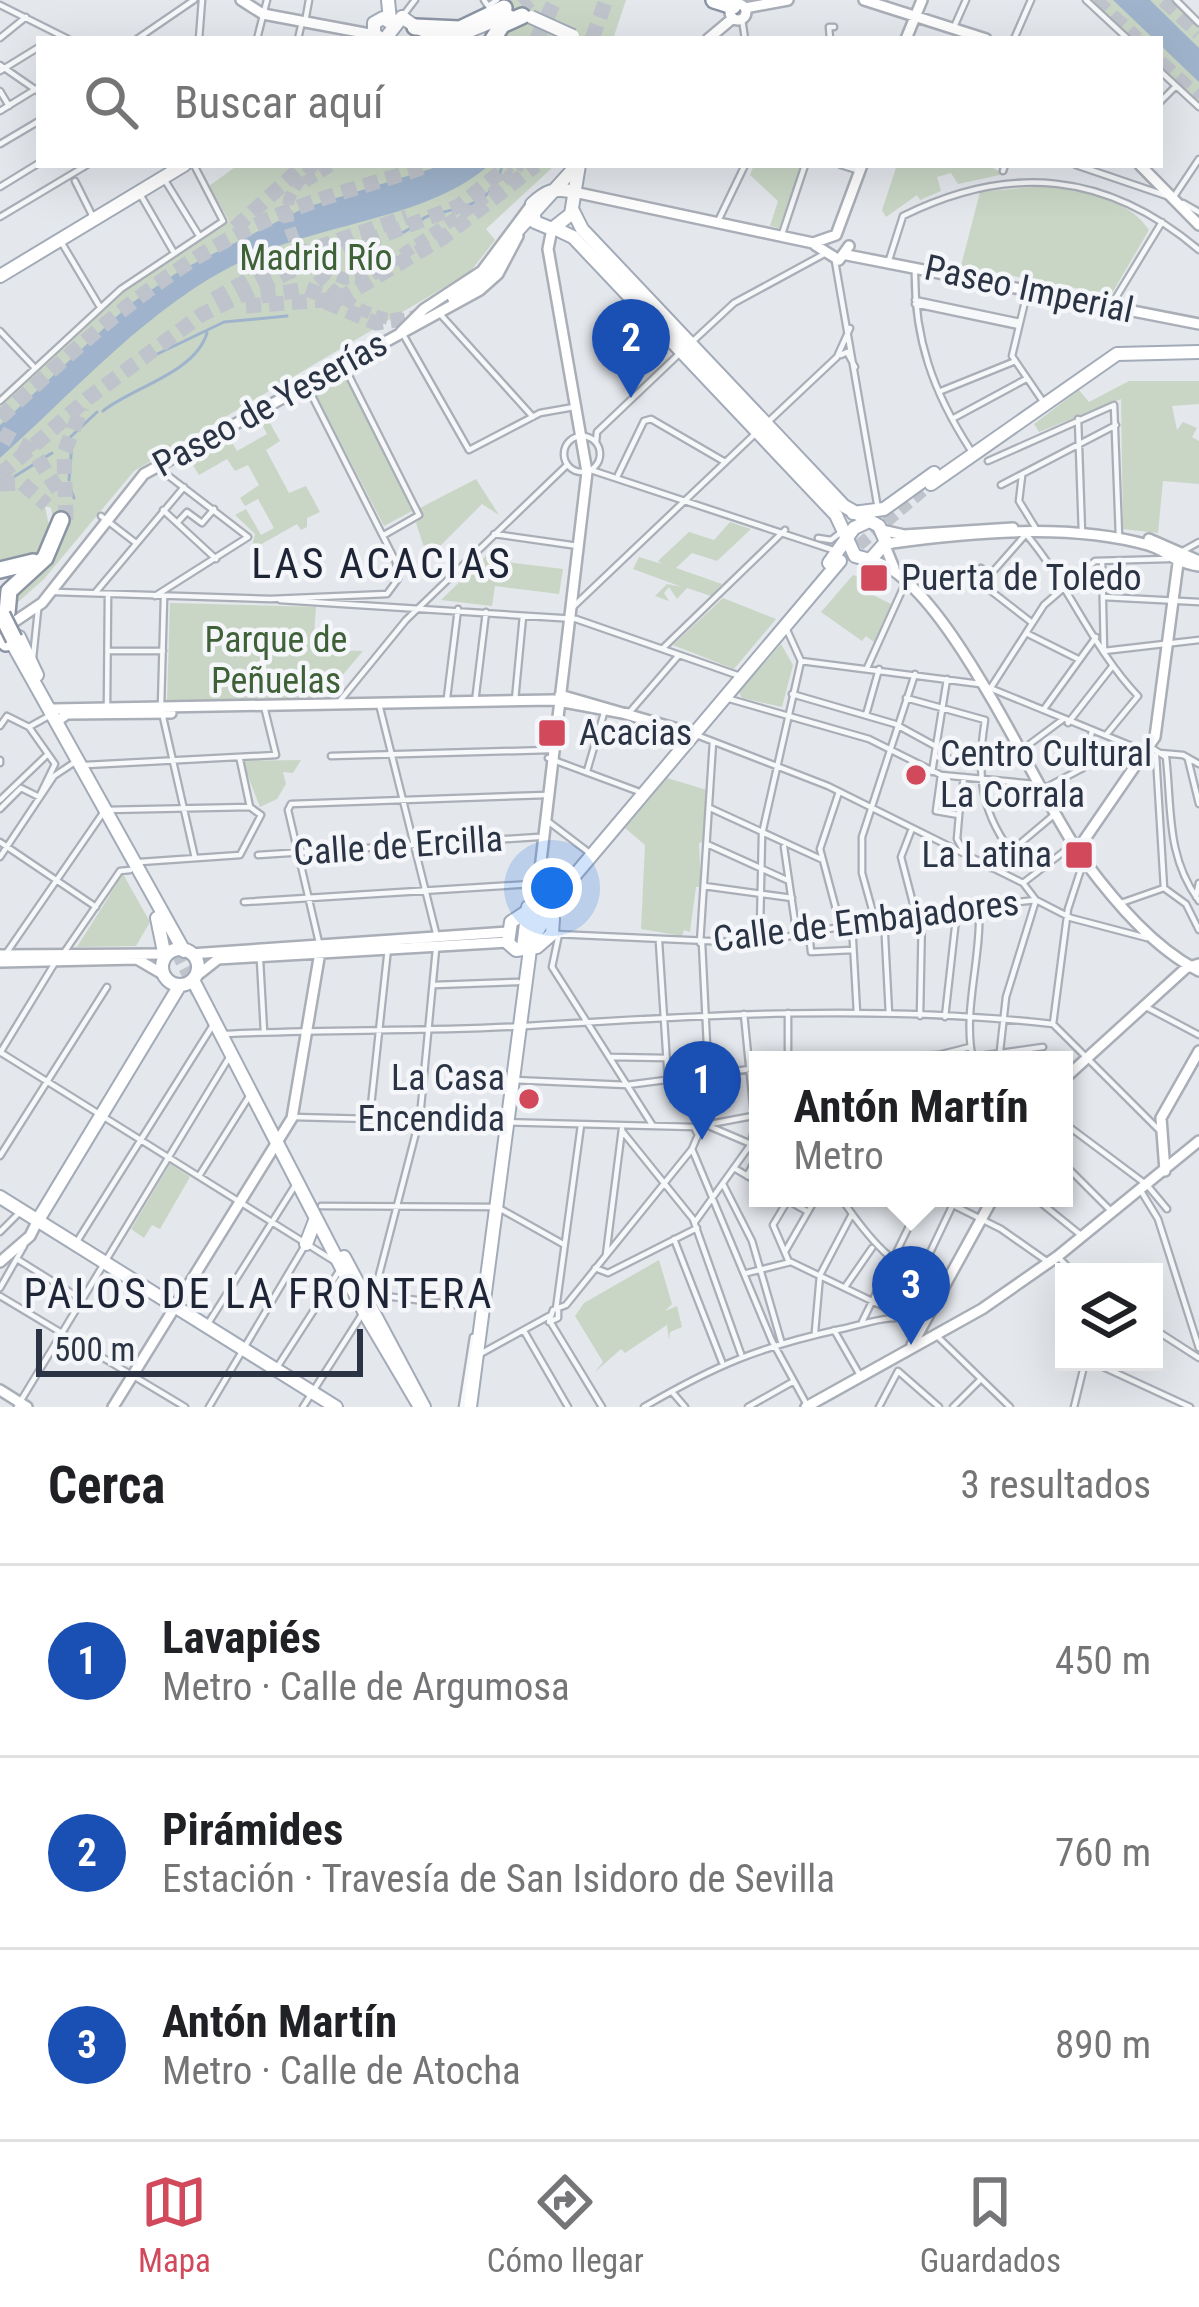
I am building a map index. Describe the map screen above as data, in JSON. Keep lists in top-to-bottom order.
{
  "streets": {
    "main road": ["Paseo de Yeserías"],
    "street": ["Paseo Imperial", "Calle de Ercilla", "Calle de Embajadores"]
  },
  "districts": ["LAS ACACIAS", "PALOS DE LA FRONTERA"],
  "parks": ["Madrid Río", "Parque de Peñuelas"],
  "places": {
    "transit": ["Puerta de Toledo", "Acacias", "La Latina"],
    "other": ["Centro Cultural La Corrala", "La Casa Encendida"]
  },
  "scale_bar": "500 m",
  "page": {
    "search": "Buscar aquí",
    "pins": ["2", "1", "3"],
    "popup": ["Antón Martín", "Metro"],
    "scale": "500 m",
    "heading": ["Cerca", "3 resultados"],
    "list": [
      {
        "mark": "1",
        "name": "Lavapiés",
        "note": "Metro · Calle de Argumosa",
        "value": "450 m"
      },
      {
        "mark": "2",
        "name": "Pirámides",
        "note": "Estación · Travesía de San Isidoro de Sevilla",
        "value": "760 m"
      },
      {
        "mark": "3",
        "name": "Antón Martín",
        "note": "Metro · Calle de Atocha",
        "value": "890 m"
      }
    ],
    "nav": ["Mapa", "Cómo llegar", "Guardados"]
  }
}
